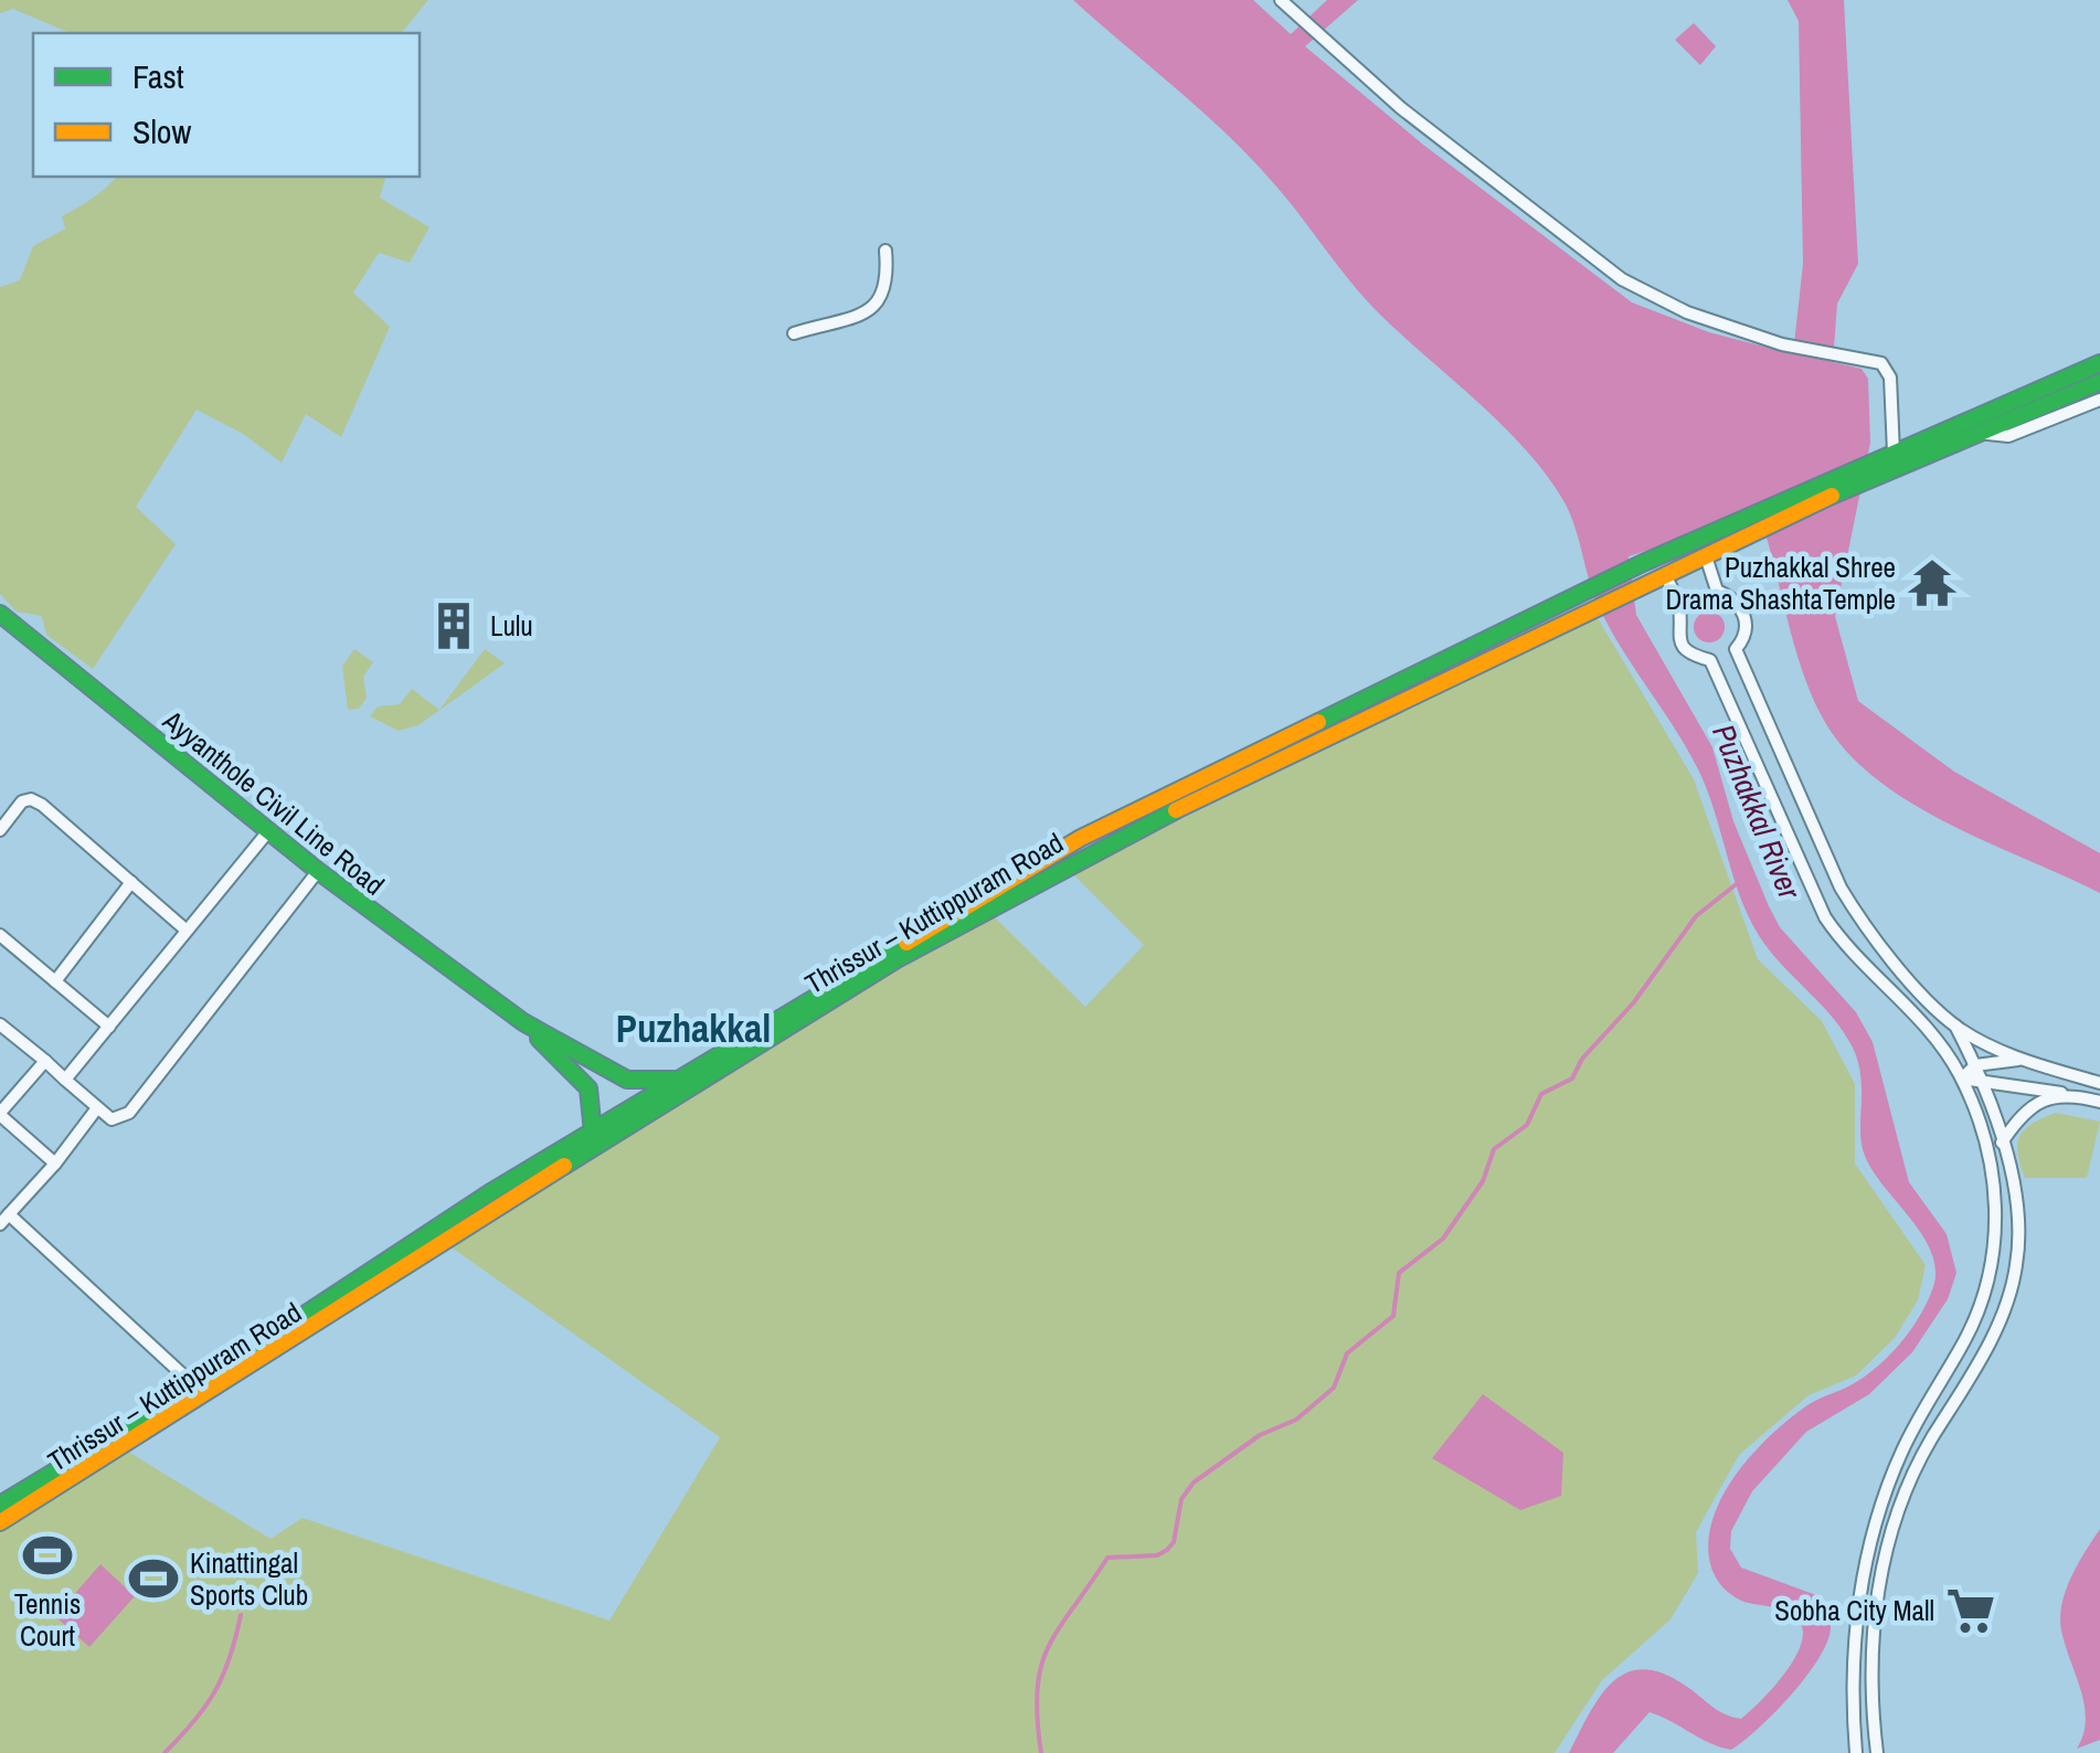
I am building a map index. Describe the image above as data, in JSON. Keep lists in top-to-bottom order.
{
  "streets": {
    "main road": ["Ayyanthole Civil Line Road", "Thrissur – Kuttippuram Road"]
  },
  "crossings": [
    ["Ayyanthole Civil Line Road", "Thrissur – Kuttippuram Road"]
  ],
  "districts": ["Puzhakkal"],
  "water": ["Puzhakkal River"],
  "places": {
    "temple": ["Puzhakkal Shree Drama ShashtaTemple"],
    "building": ["Lulu"],
    "sports": ["Tennis Court", "Kinattingal Sports Club"],
    "supermarket": ["Sobha City Mall"]
  },
  "legend": ["Fast", "Slow"]
}
